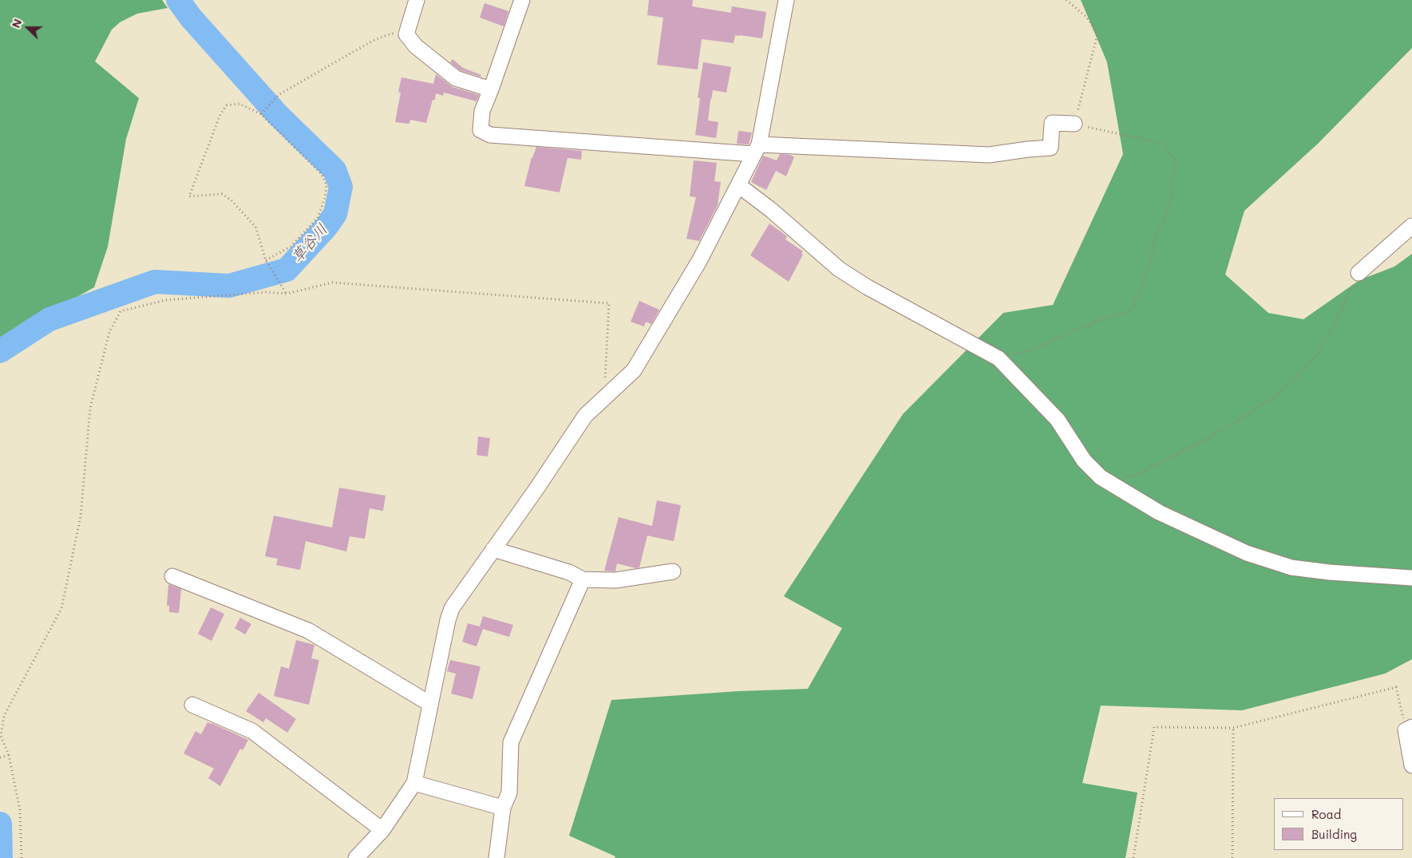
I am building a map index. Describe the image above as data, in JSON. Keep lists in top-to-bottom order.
{
  "water": ["草谷川"],
  "legend": ["Road", "Building"],
  "north": "left"
}
